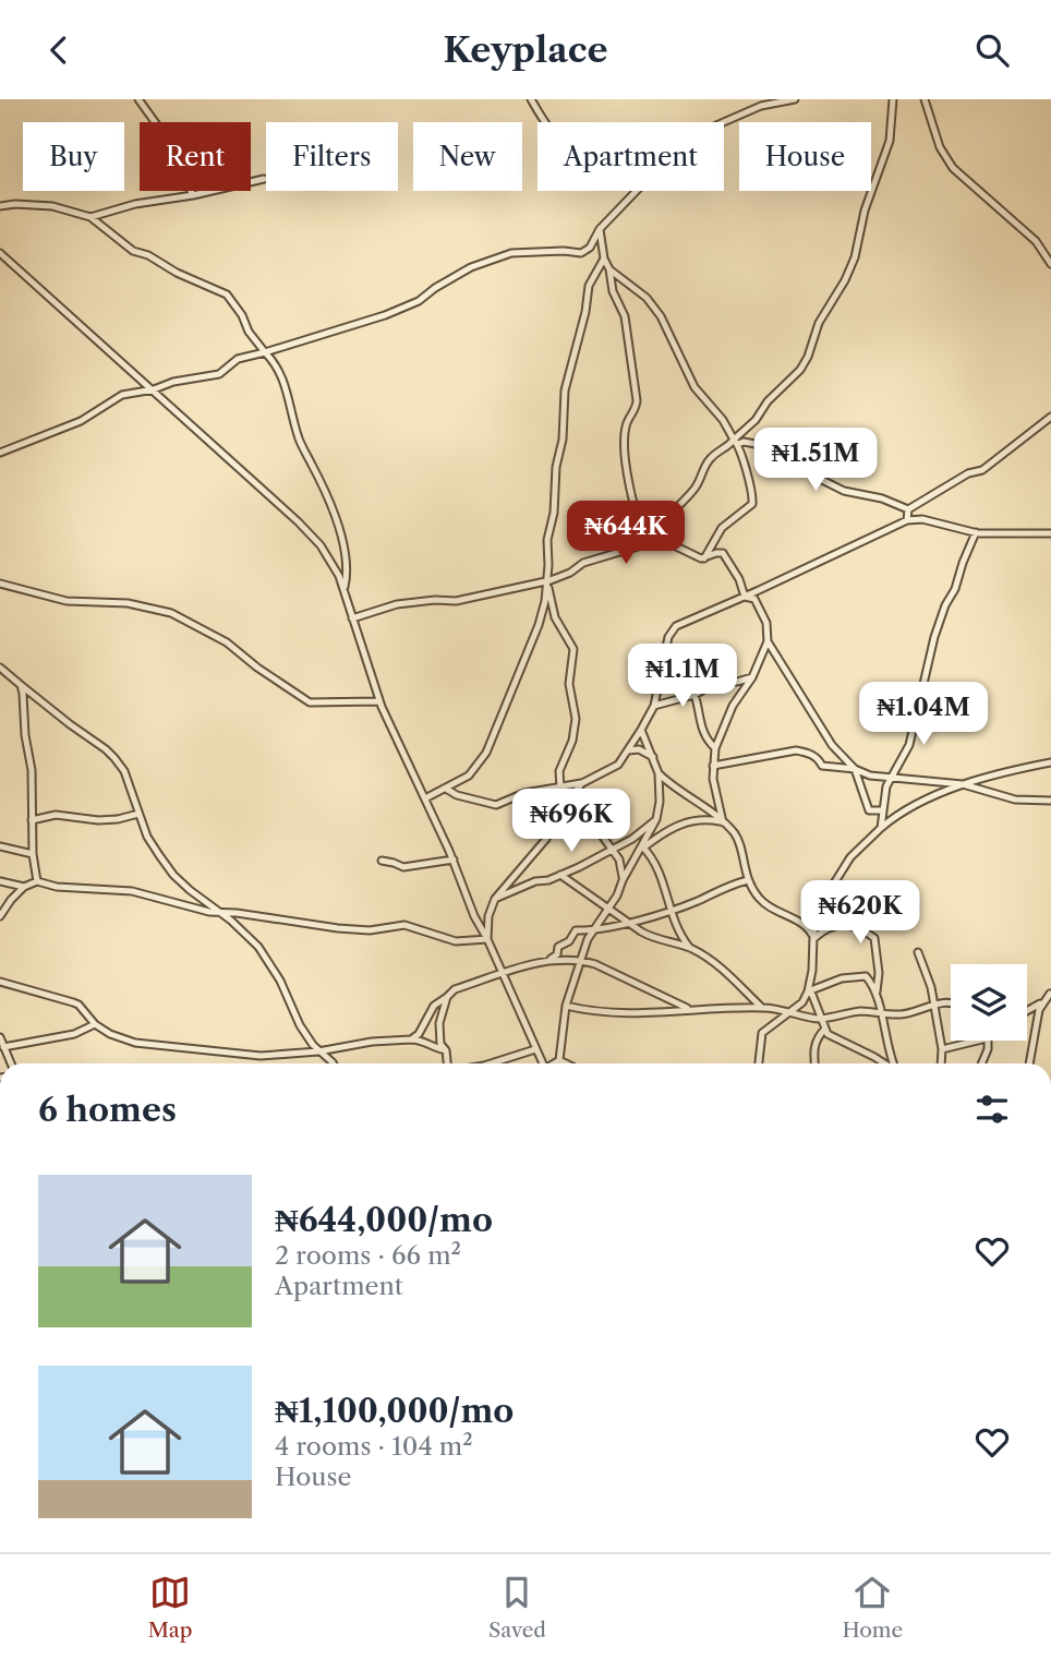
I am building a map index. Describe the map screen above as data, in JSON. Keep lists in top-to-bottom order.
{
  "page": {
    "header": "Keyplace",
    "chip": [
      "Buy",
      "Rent",
      "Filters",
      "New",
      "Apartment",
      "House"
    ],
    "price": [
      "₦1.51M",
      "₦644K",
      "₦1.1M",
      "₦1.04M",
      "₦696K",
      "₦620K"
    ],
    "heading": "6 homes",
    "list": [
      {
        "name": "₦644,000/mo",
        "note": "2 rooms · 66 m² · Apartment"
      },
      {
        "name": "₦1,100,000/mo",
        "note": "4 rooms · 104 m² · House"
      }
    ],
    "tabs": ["Map", "Saved", "Home"]
  }
}
